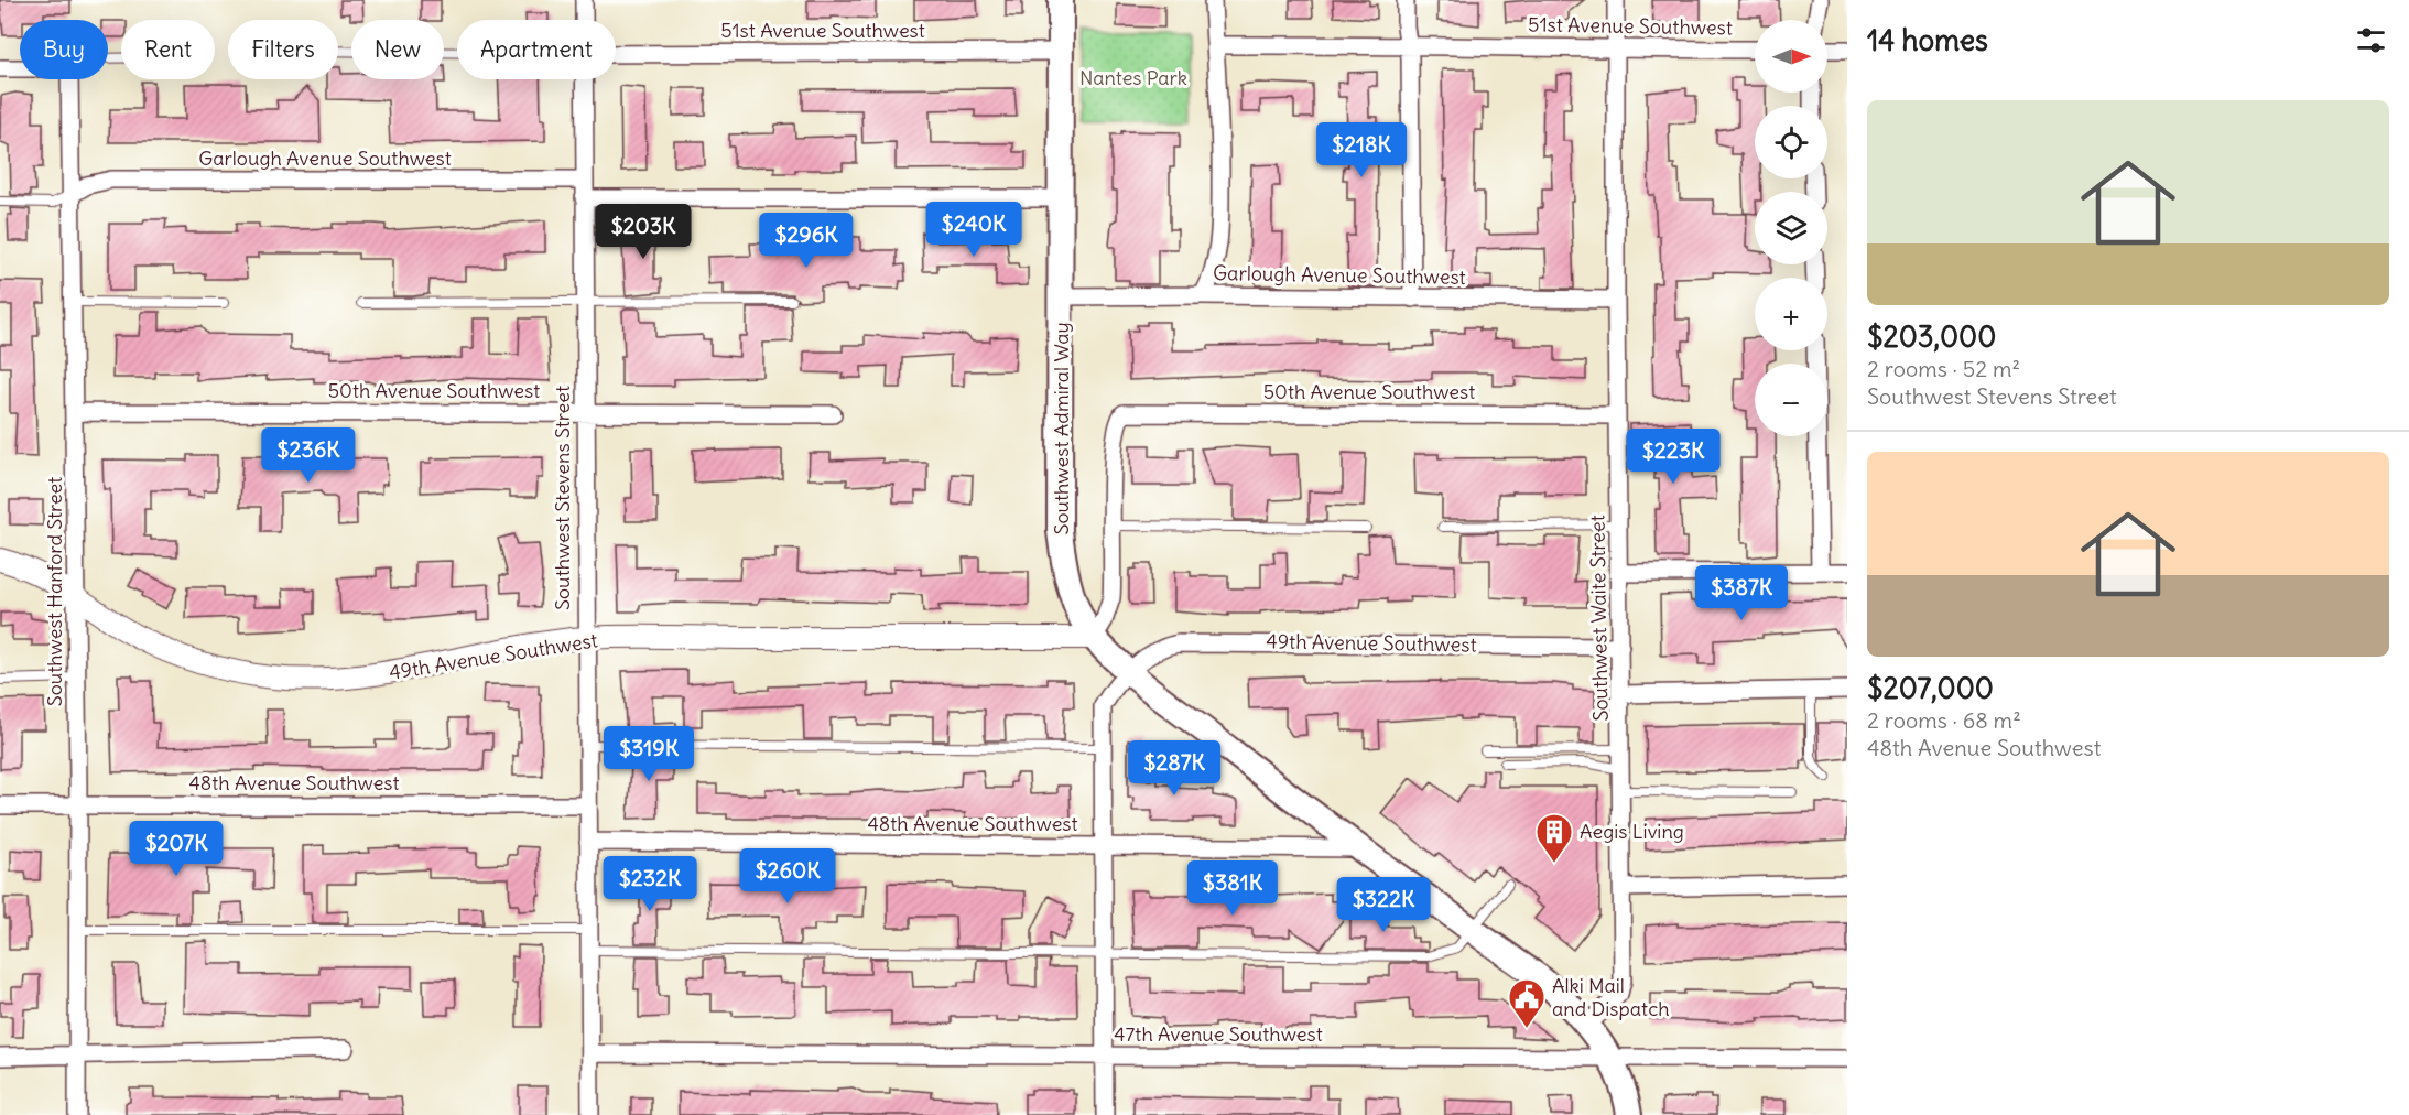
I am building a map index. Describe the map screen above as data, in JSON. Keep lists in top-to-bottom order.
{
  "streets": {
    "main road": ["Southwest Admiral Way"],
    "street": [
      "51st Avenue Southwest",
      "Garlough Avenue Southwest",
      "50th Avenue Southwest",
      "Southwest Stevens Street",
      "Southwest Hanford Street",
      "Southwest Waite Street",
      "49th Avenue Southwest",
      "48th Avenue Southwest",
      "47th Avenue Southwest"
    ]
  },
  "crossings": [
    ["51st Avenue Southwest", "Southwest Admiral Way"],
    ["51st Avenue Southwest", "Southwest Waite Street"],
    ["Garlough Avenue Southwest", "Southwest Admiral Way"],
    ["Garlough Avenue Southwest", "Southwest Stevens Street"],
    ["Garlough Avenue Southwest", "Southwest Hanford Street"],
    ["Garlough Avenue Southwest", "Southwest Waite Street"],
    ["50th Avenue Southwest", "Southwest Stevens Street"],
    ["50th Avenue Southwest", "Southwest Hanford Street"],
    ["50th Avenue Southwest", "Southwest Waite Street"],
    ["Southwest Admiral Way", "Southwest Waite Street"],
    ["Southwest Admiral Way", "49th Avenue Southwest"],
    ["Southwest Admiral Way", "48th Avenue Southwest"],
    ["Southwest Admiral Way", "47th Avenue Southwest"],
    ["Southwest Stevens Street", "49th Avenue Southwest"],
    ["Southwest Stevens Street", "48th Avenue Southwest"],
    ["Southwest Stevens Street", "47th Avenue Southwest"],
    ["Southwest Hanford Street", "49th Avenue Southwest"],
    ["Southwest Hanford Street", "48th Avenue Southwest"],
    ["Southwest Waite Street", "49th Avenue Southwest"],
    ["49th Avenue Southwest", "48th Avenue Southwest"],
    ["49th Avenue Southwest", "47th Avenue Southwest"]
  ],
  "parks": ["Nantes Park"],
  "places": {
    "building": ["Aegis Living"],
    "public building": ["Alki Mail and Dispatch"]
  },
  "north": "right",
  "page": {
    "heading": "14 homes",
    "map_buttons": ["+", "−"],
    "chip": [
      "Buy",
      "Rent",
      "Filters",
      "New",
      "Apartment"
    ],
    "list": [
      {
        "name": "$203,000",
        "note": "2 rooms · 52 m² · Southwest Stevens Street"
      },
      {
        "name": "$207,000",
        "note": "2 rooms · 68 m² · 48th Avenue Southwest"
      }
    ],
    "price": [
      "$218K",
      "$240K",
      "$203K",
      "$296K",
      "$236K",
      "$223K",
      "$387K",
      "$319K",
      "$287K",
      "$207K",
      "$260K",
      "$232K",
      "$381K",
      "$322K"
    ]
  }
}
